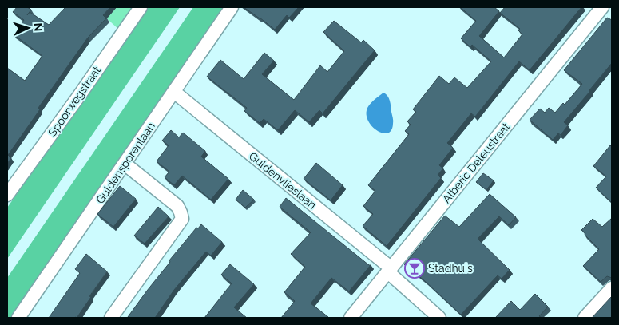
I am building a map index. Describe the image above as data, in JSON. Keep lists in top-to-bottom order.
{
  "streets": {
    "street": [
      "Spoorwegstraat",
      "Guldensporenlaan",
      "Alberic Deleustraat",
      "Guldenvlieslaan"
    ]
  },
  "crossings": [
    ["Guldensporenlaan", "Guldenvlieslaan"],
    ["Alberic Deleustraat", "Guldenvlieslaan"]
  ],
  "places": {
    "bar": ["Stadhuis"]
  },
  "north": "right"
}
